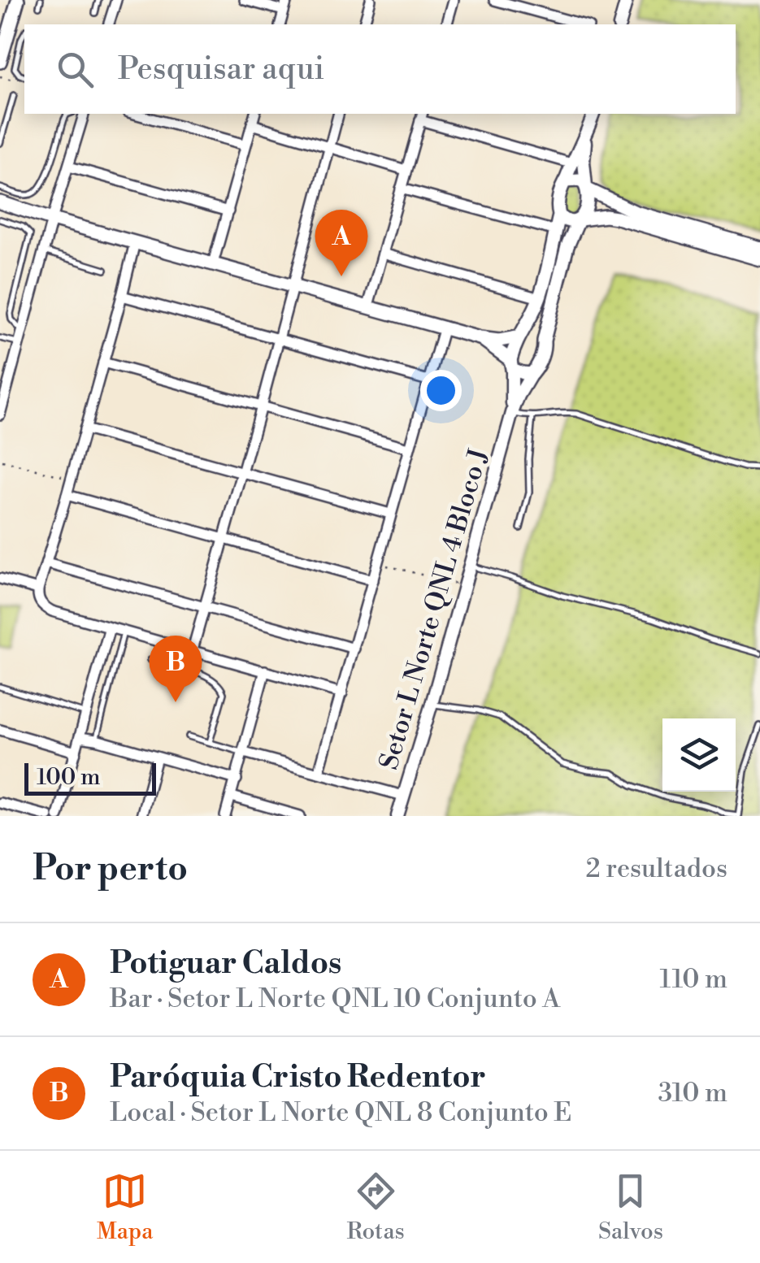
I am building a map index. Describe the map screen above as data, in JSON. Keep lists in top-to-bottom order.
{
  "streets": {
    "street": ["Setor L Norte QNL 4 Bloco J"]
  },
  "scale_bar": "100 m",
  "page": {
    "search": "Pesquisar aqui",
    "pins": ["A", "B"],
    "scale": "100 m",
    "heading": ["Por perto", "2 resultados"],
    "list": [
      {
        "mark": "A",
        "name": "Potiguar Caldos",
        "note": "Bar · Setor L Norte QNL 10 Conjunto A",
        "value": "110 m"
      },
      {
        "mark": "B",
        "name": "Paróquia Cristo Redentor",
        "note": "Local · Setor L Norte QNL 8 Conjunto E",
        "value": "310 m"
      }
    ],
    "nav": ["Mapa", "Rotas", "Salvos"]
  }
}
